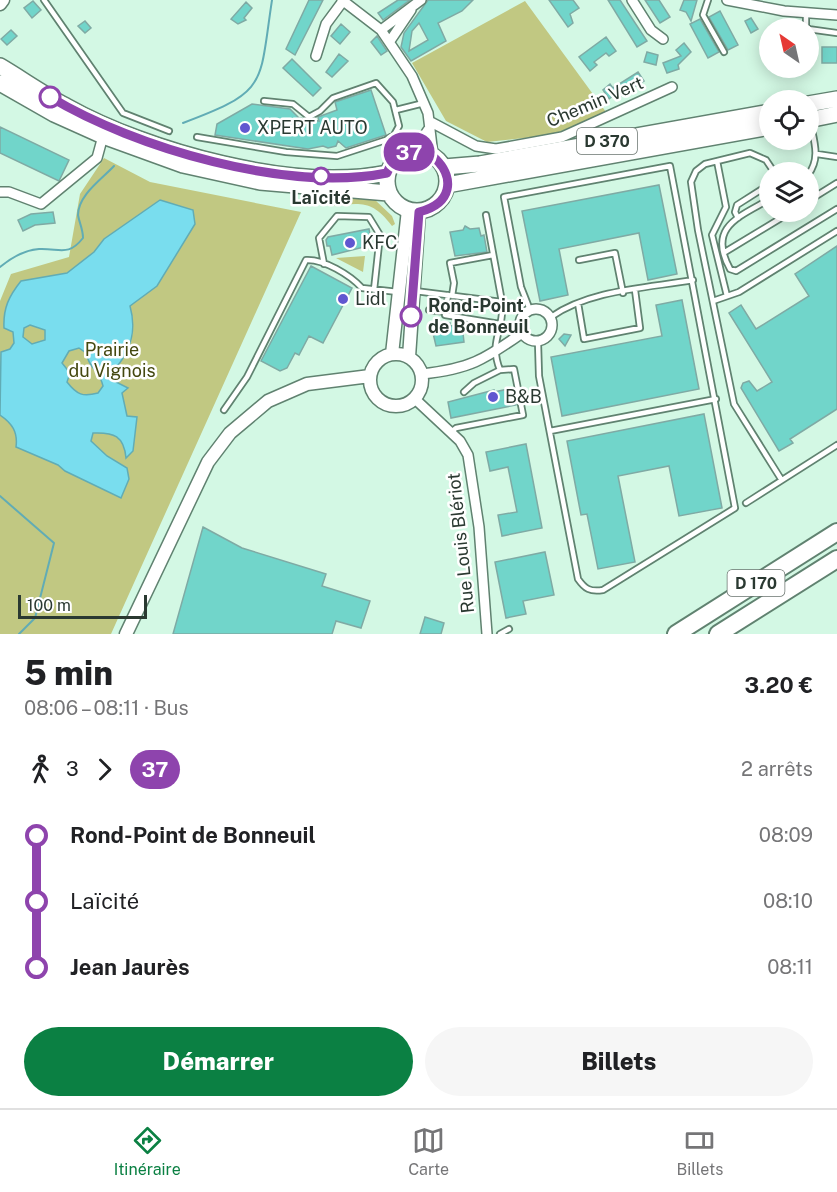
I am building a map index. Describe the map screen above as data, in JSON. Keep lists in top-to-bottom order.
{
  "streets": {
    "highway": ["D 170"],
    "main road": ["D 370"],
    "street": ["Chemin Vert", "Rue Louis Blériot"]
  },
  "parks": ["Prairie du Vignois"],
  "places": [
    "XPERT AUTO",
    "Laïcité",
    "KFC",
    "Lidl",
    "Rond-Point de Bonneuil",
    "B&B"
  ],
  "lines": ["bus line 37"],
  "scale_bar": "100 m",
  "north": "top left",
  "page": {
    "on_map": "37",
    "scale": "100 m",
    "heading": ["5 min", "08:06 – 08:11 · Bus", "3.20 €"],
    "legs": ["3", "37", "2 arrêts"],
    "list": [
      {
        "name": "Rond-Point de Bonneuil",
        "value": "08:09"
      },
      {
        "name": "Laïcité",
        "value": "08:10"
      },
      {
        "name": "Jean Jaurès",
        "value": "08:11"
      }
    ],
    "buttons": ["Démarrer", "Billets"],
    "tabs": ["Itinéraire", "Carte", "Billets"]
  }
}
